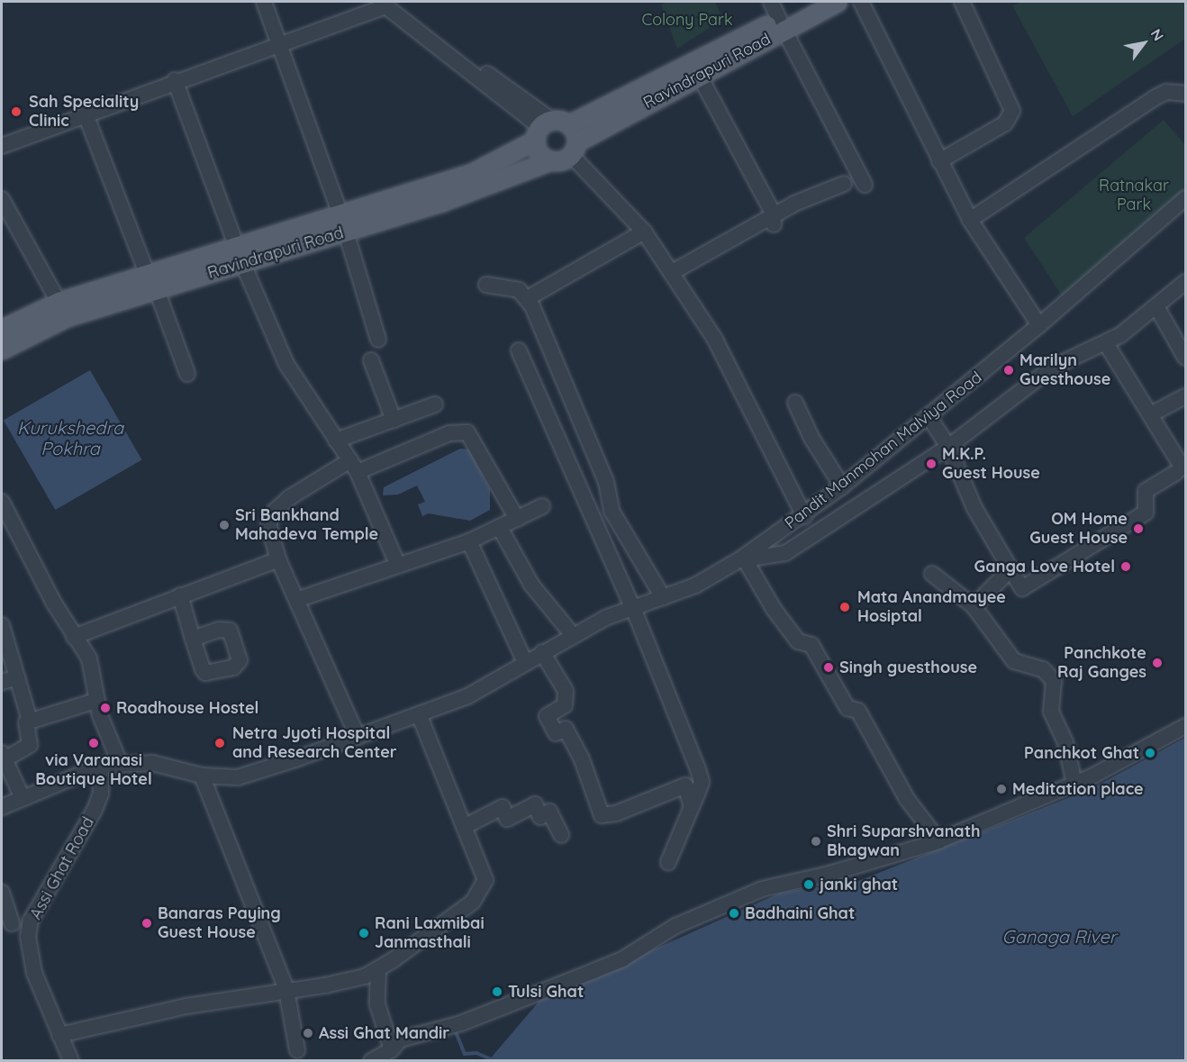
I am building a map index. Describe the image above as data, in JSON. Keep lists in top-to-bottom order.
{
  "streets": {
    "main road": ["Ravindrapuri Road"],
    "street": ["Pandit Manmohan Malviya Road", "Assi Ghat Road"]
  },
  "crossings": [
    ["Pandit Manmohan Malviya Road", "Assi Ghat Road"]
  ],
  "water": ["Kurukshedra Pokhra", "Ganaga River"],
  "parks": ["Colony Park", "Ratnakar Park"],
  "places": [
    "Sah Speciality Clinic",
    "Marilyn Guesthouse",
    "M.K.P. Guest House",
    "Sri Bankhand Mahadeva Temple",
    "OM Home Guest House",
    "Ganga Love Hotel",
    "Mata Anandmayee Hosiptal",
    "Panchkote Raj Ganges",
    "Singh guesthouse",
    "Roadhouse Hostel",
    "via Varanasi Boutique Hotel",
    "Netra Jyoti Hospital and Research Center",
    "Panchkot Ghat",
    "Meditation place",
    "Shri Suparshvanath Bhagwan",
    "janki ghat",
    "Badhaini Ghat",
    "Banaras Paying Guest House",
    "Rani Laxmibai Janmasthali",
    "Tulsi Ghat",
    "Assi Ghat Mandir"
  ],
  "north": "top right"
}
